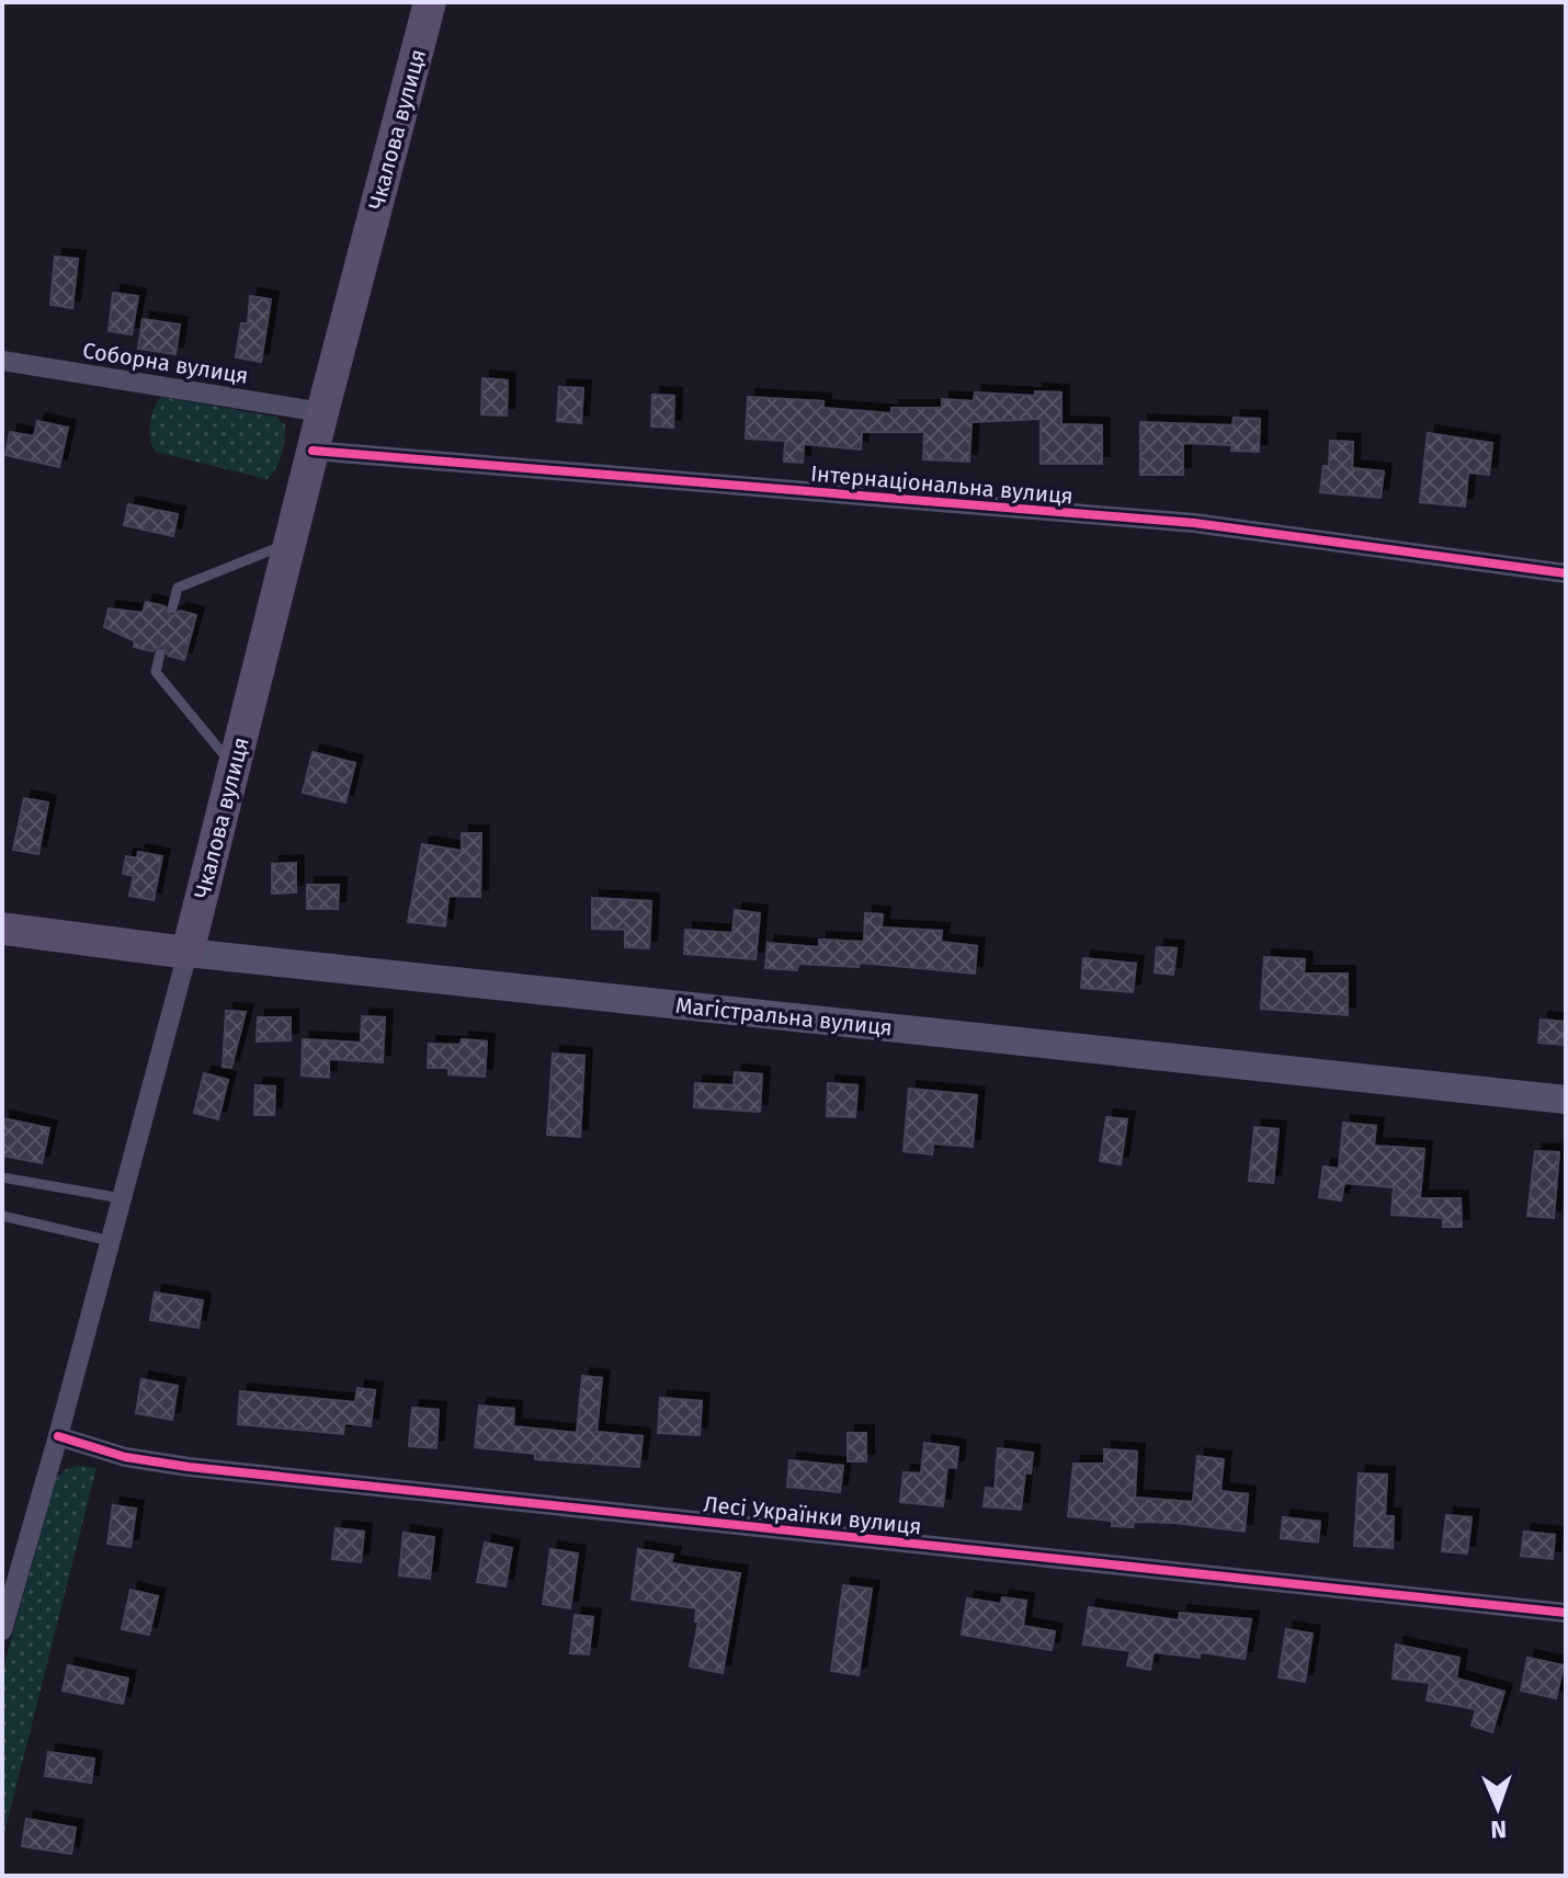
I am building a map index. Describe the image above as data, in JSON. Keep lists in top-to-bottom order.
{
  "streets": {
    "main road": ["Чкалова вулиця", "Магістральна вулиця"],
    "street": ["Соборна вулиця", "Інтернаціональна вулиця", "Лесі Українки вулиця"]
  },
  "crossings": [
    ["Чкалова вулиця", "Соборна вулиця"],
    ["Чкалова вулиця", "Інтернаціональна вулиця"],
    ["Чкалова вулиця", "Магістральна вулиця"],
    ["Чкалова вулиця", "Лесі Українки вулиця"]
  ],
  "north": "bottom"
}
